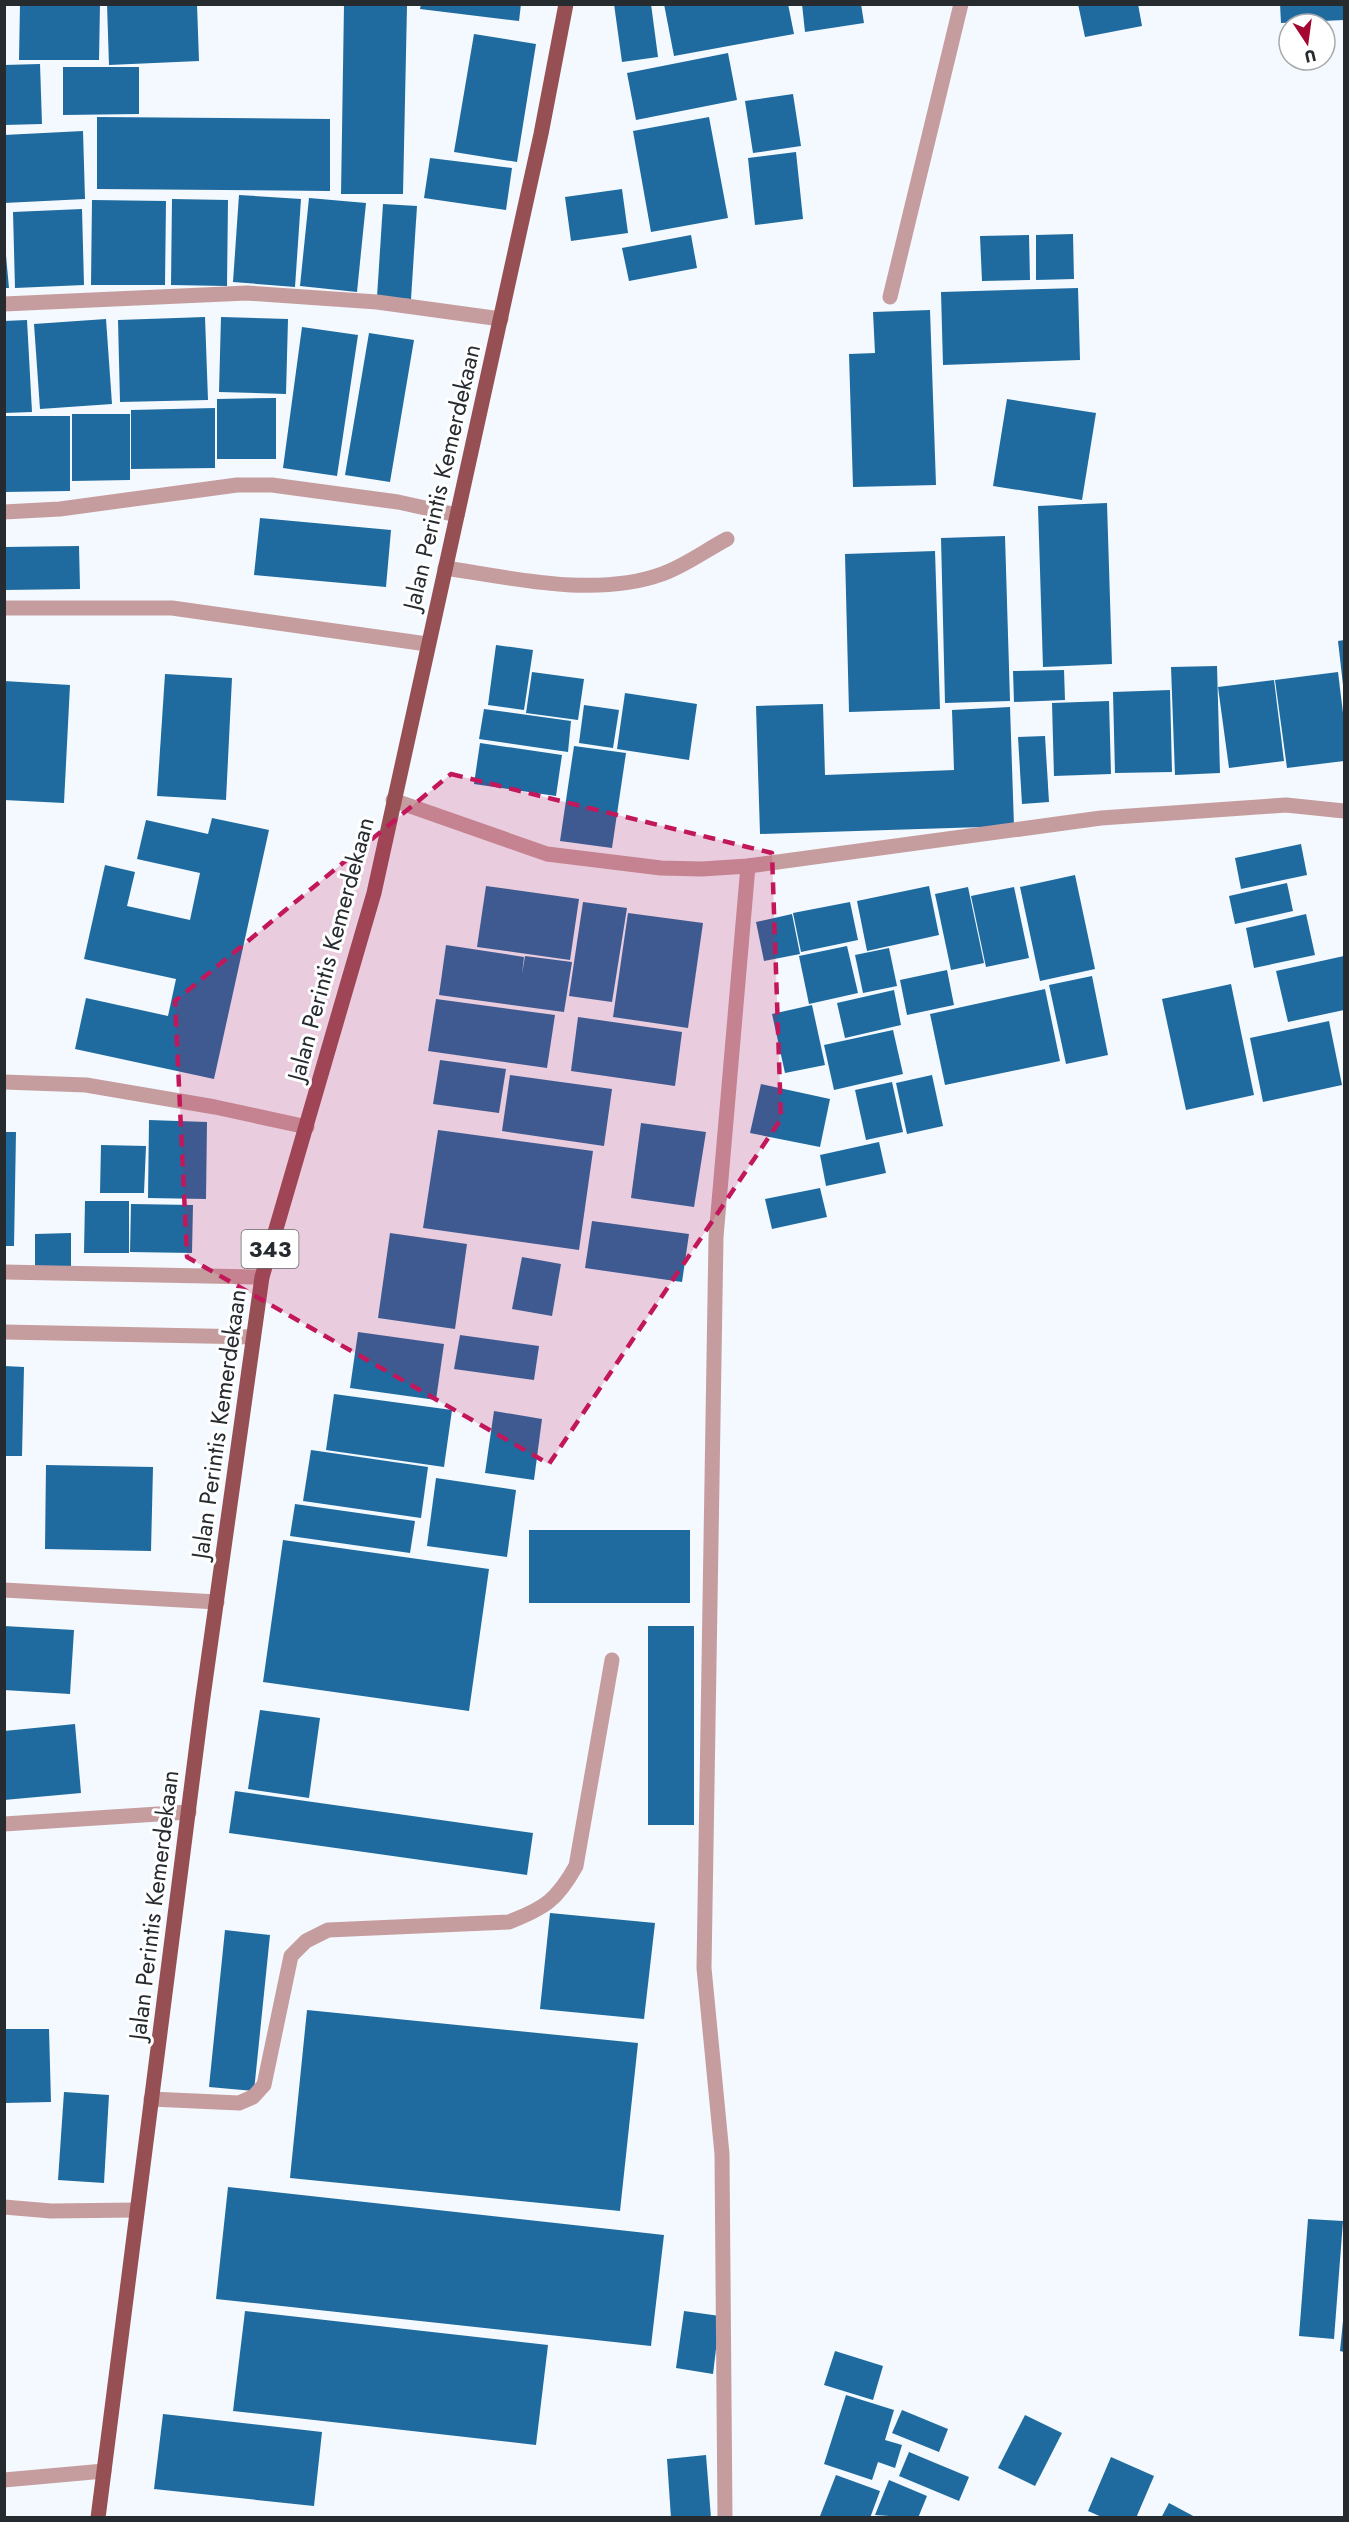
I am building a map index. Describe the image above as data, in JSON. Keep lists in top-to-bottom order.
{
  "streets": {
    "main road": ["Jalan Perintis Kemerdekaan", "343"]
  },
  "north": "bottom"
}
